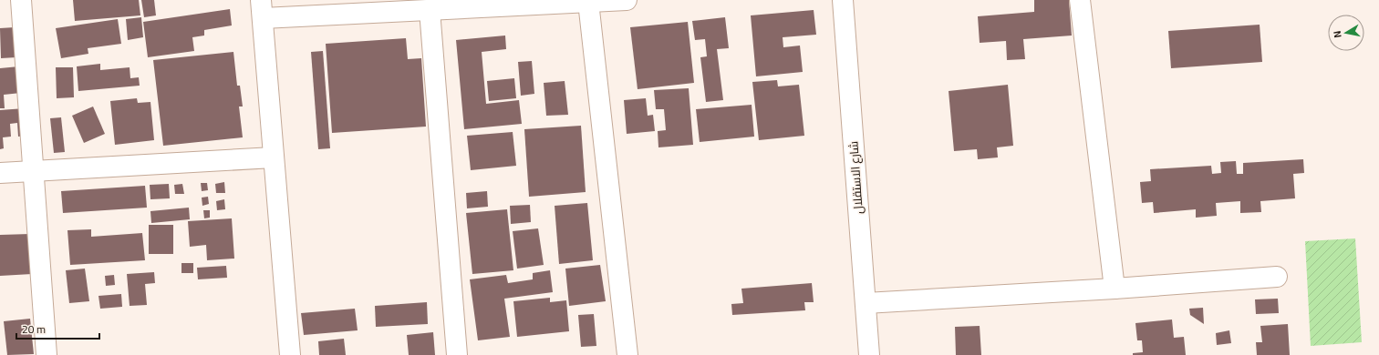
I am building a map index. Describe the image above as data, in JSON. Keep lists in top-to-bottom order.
{
  "streets": {
    "main road": ["شارع الاستقلال"]
  },
  "scale_bar": "20 m",
  "north": "left"
}
